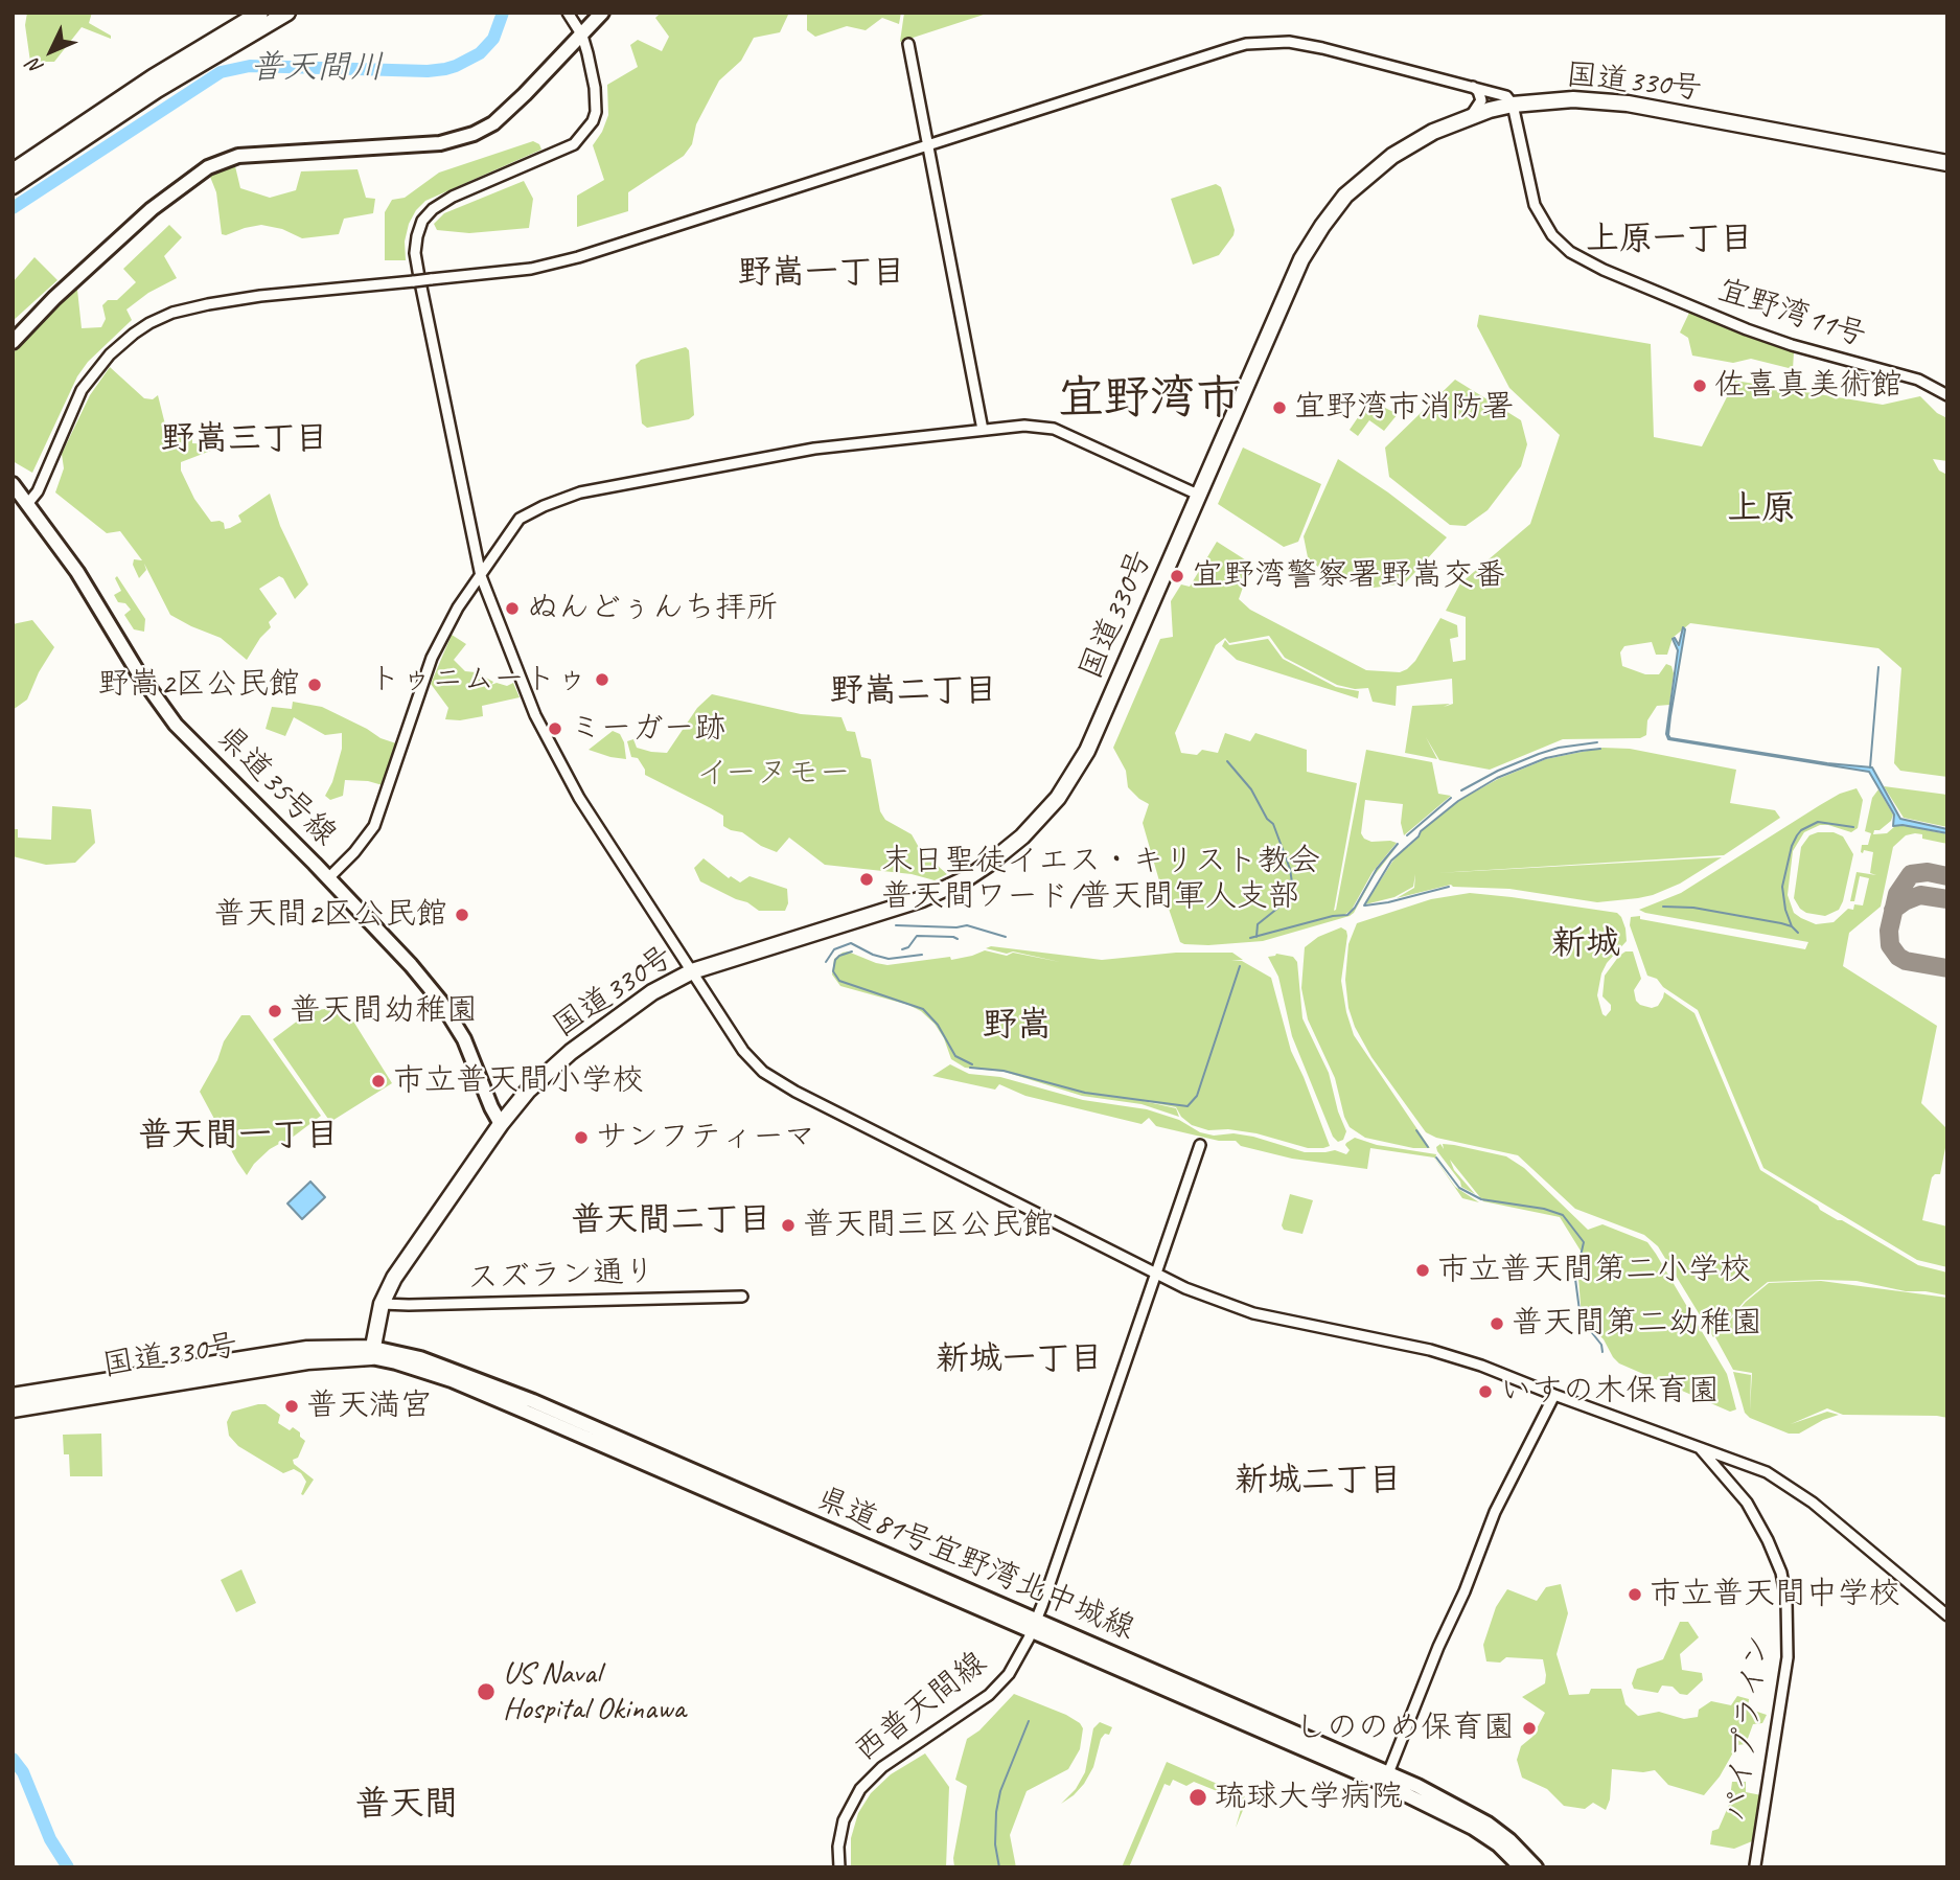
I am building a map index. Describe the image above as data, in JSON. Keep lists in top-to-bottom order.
{
  "streets": {
    "highway": ["国道330号"],
    "main road": ["県道35号線", "県道81号宜野湾北中城線"],
    "street": [
      "宜野湾11号",
      "スズラン通り",
      "西普天間線",
      "パイプライン"
    ]
  },
  "crossings": [
    ["国道330号", "宜野湾11号"],
    ["国道330号", "県道35号線"],
    ["国道330号", "スズラン通り"],
    ["国道330号", "県道81号宜野湾北中城線"],
    ["県道81号宜野湾北中城線", "西普天間線"]
  ],
  "districts": [
    "上原一丁目",
    "野嵩一丁目",
    "宜野湾市",
    "野嵩三丁目",
    "上原",
    "野嵩二丁目",
    "新城",
    "野嵩",
    "普天間一丁目",
    "普天間二丁目",
    "新城一丁目",
    "新城二丁目",
    "普天間"
  ],
  "water": ["普天間川"],
  "parks": ["イーヌモー"],
  "places": [
    "佐喜真美術館",
    "宜野湾市消防署",
    "宜野湾警察署野嵩交番",
    "ぬんどぅんち拝所",
    "トゥニムートゥ",
    "野嵩2区公民館",
    "ミーガー跡",
    "末日聖徒イエス・キリスト教会 普天間ワード/普天間軍人支部",
    "普天間2区公民館",
    "普天間幼稚園",
    "市立普天間小学校",
    "サンフティーマ",
    "普天間三区公民館",
    "市立普天間第二小学校",
    "普天間第二幼稚園",
    "いすの木保育園",
    "普天満宮",
    "市立普天間中学校",
    "US Naval Hospital Okinawa",
    "しののめ保育園",
    "琉球大学病院"
  ],
  "north": "bottom left"
}
